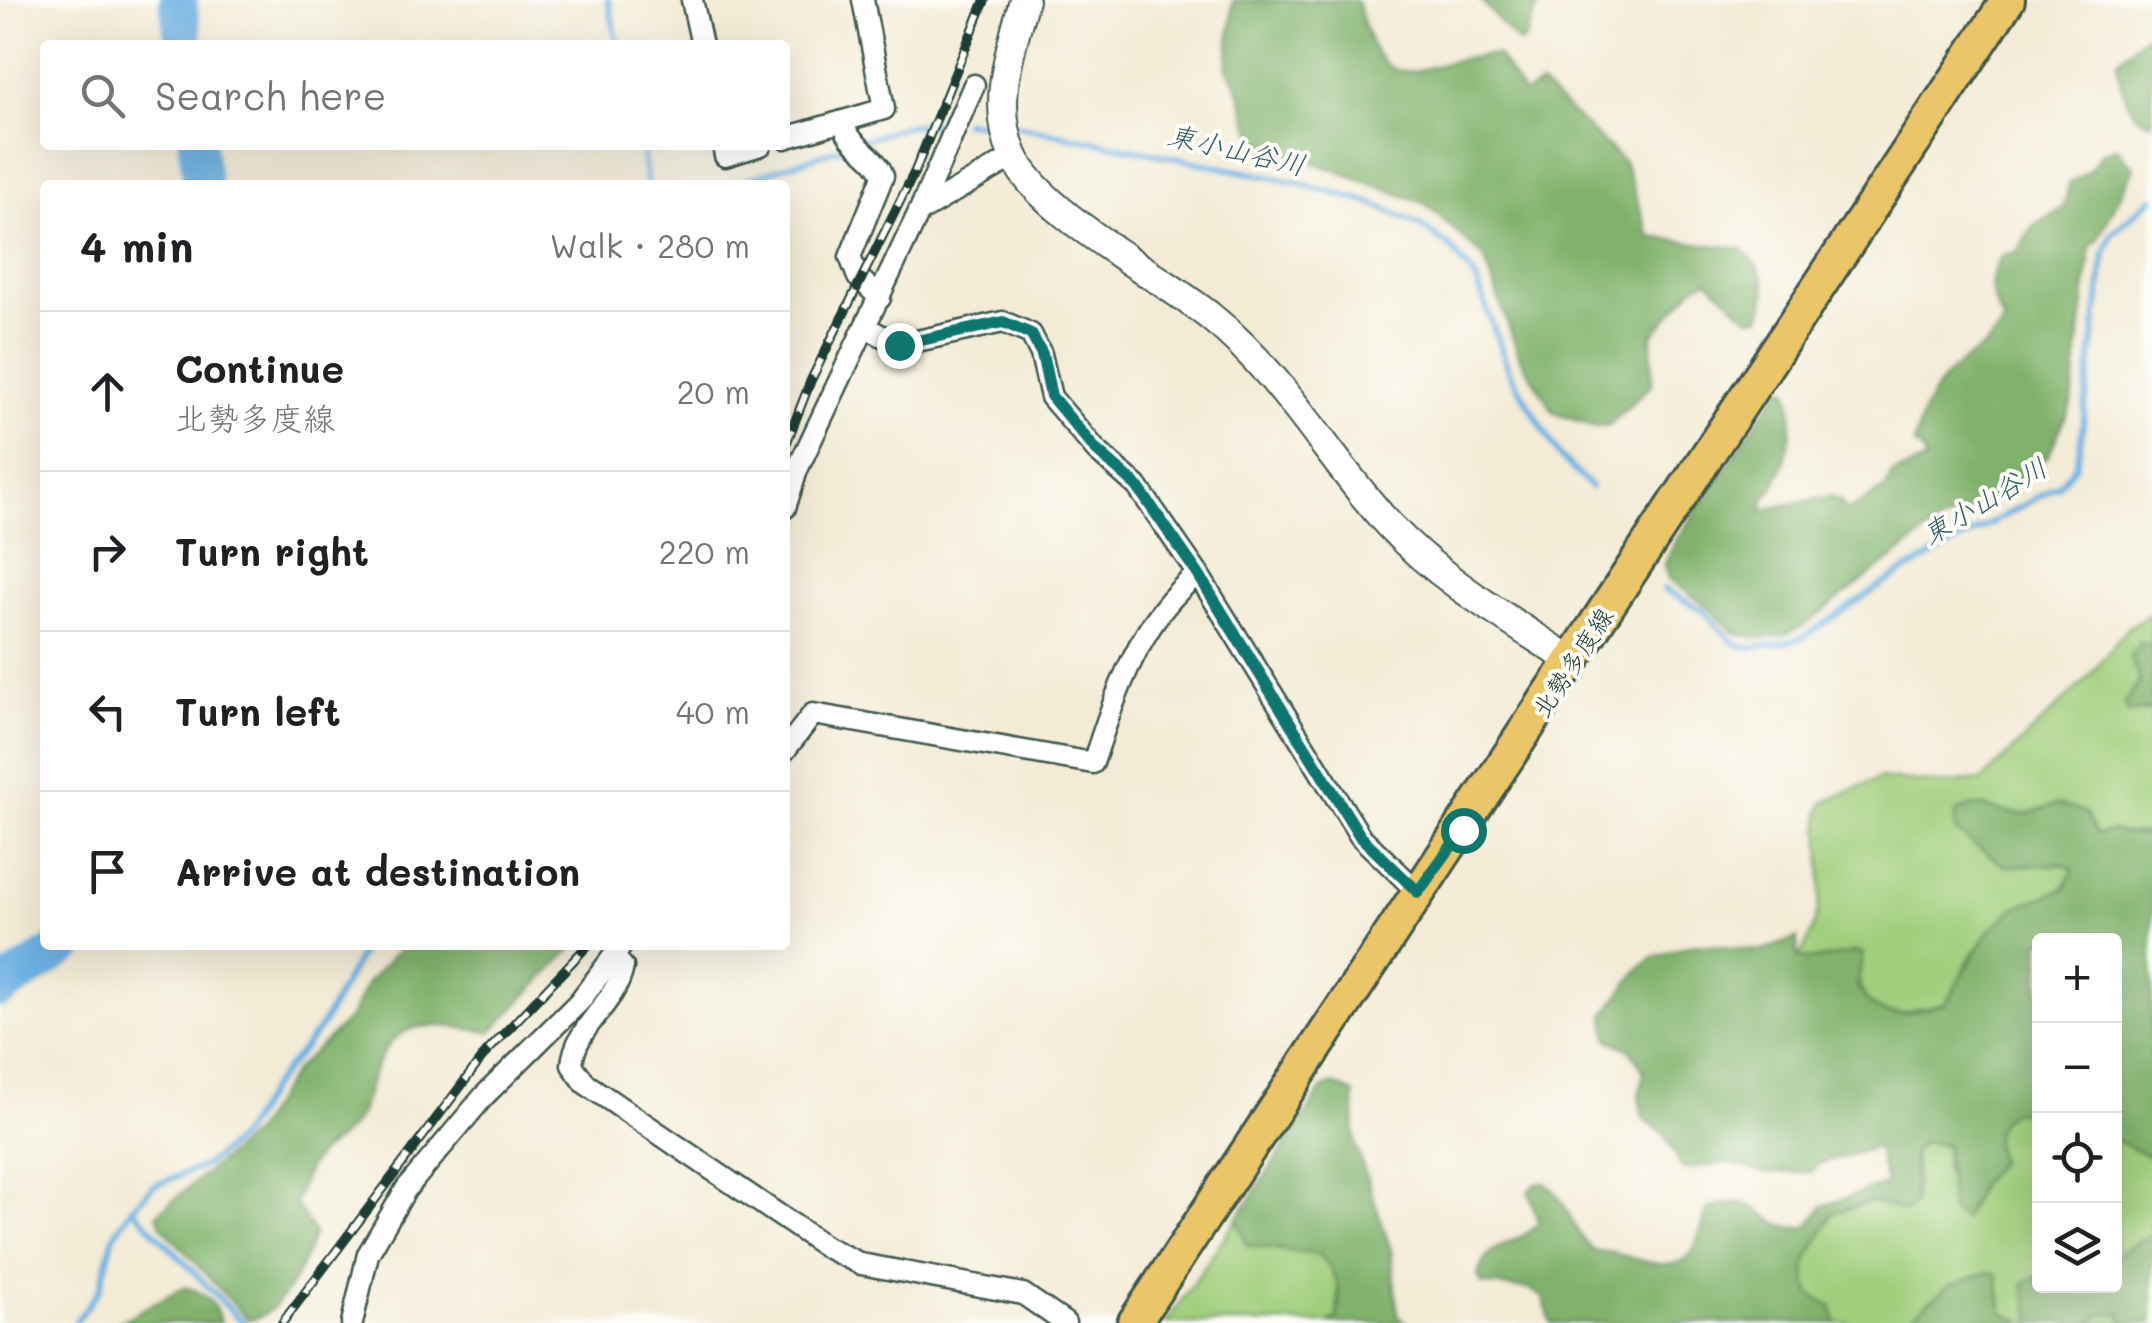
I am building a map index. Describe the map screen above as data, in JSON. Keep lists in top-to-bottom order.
{
  "streets": {
    "main road": ["北勢多度線"]
  },
  "water": ["東小山谷川"],
  "page": {
    "search": "Search here",
    "heading": ["4 min", "Walk · 280 m"],
    "list": [
      ["Continue", "北勢多度線", "20 m"],
      ["Turn right", "220 m"],
      ["Turn left", "40 m"],
      "Arrive at destination"
    ],
    "map_buttons": ["+", "−"]
  }
}
